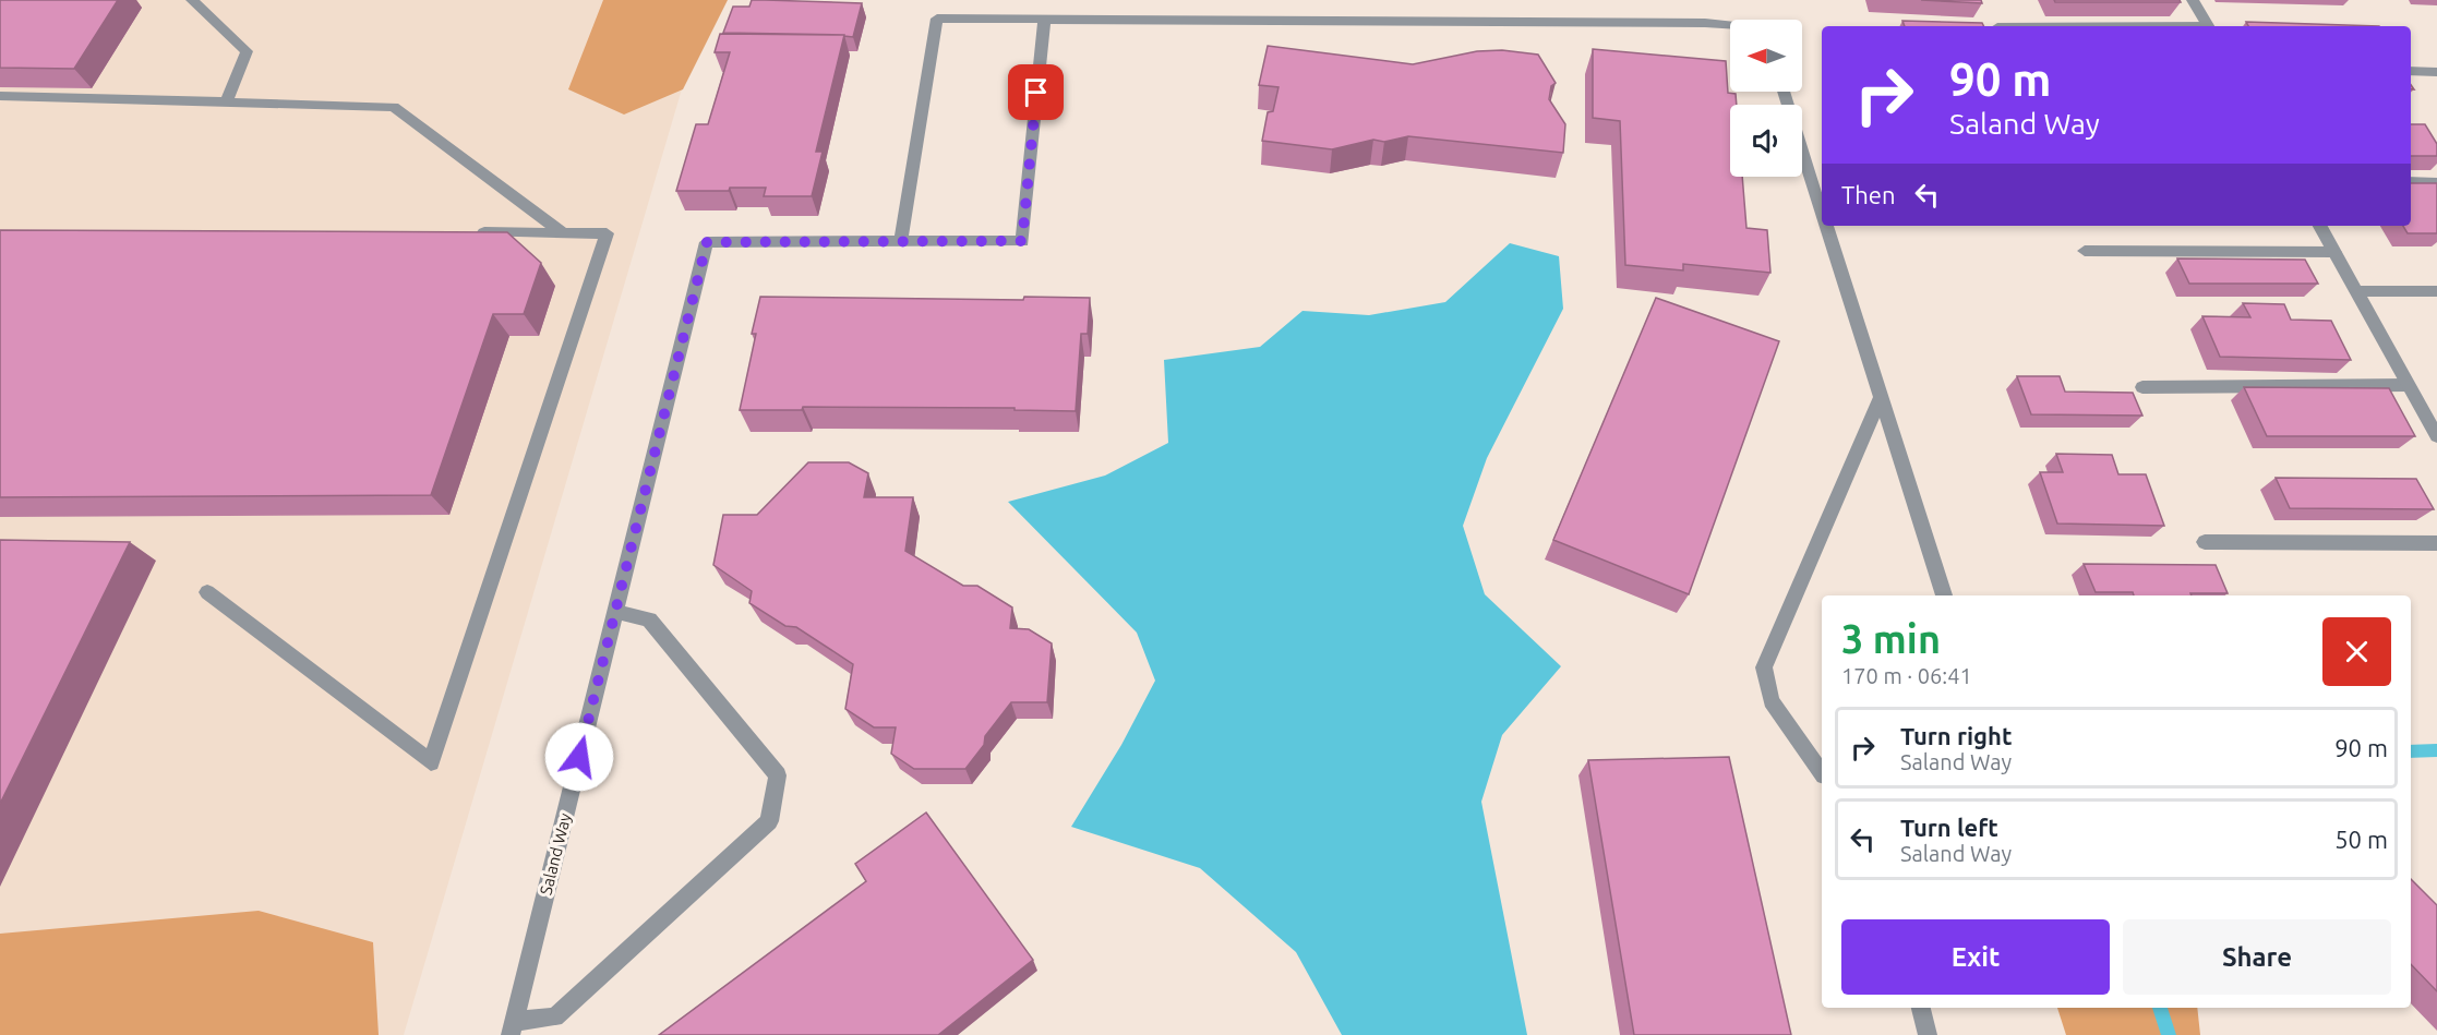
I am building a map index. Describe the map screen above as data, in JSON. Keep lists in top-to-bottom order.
{
  "streets": {
    "street": ["Saland Way"]
  },
  "north": "left",
  "page": {
    "turn": ["90 m", "Saland Way"],
    "then": "Then",
    "heading": ["3 min", "170 m · 06:41"],
    "list": [
      {
        "name": "Turn right",
        "note": "Saland Way",
        "value": "90 m"
      },
      {
        "name": "Turn left",
        "note": "Saland Way",
        "value": "50 m"
      }
    ],
    "buttons": ["Exit", "Share"]
  }
}
